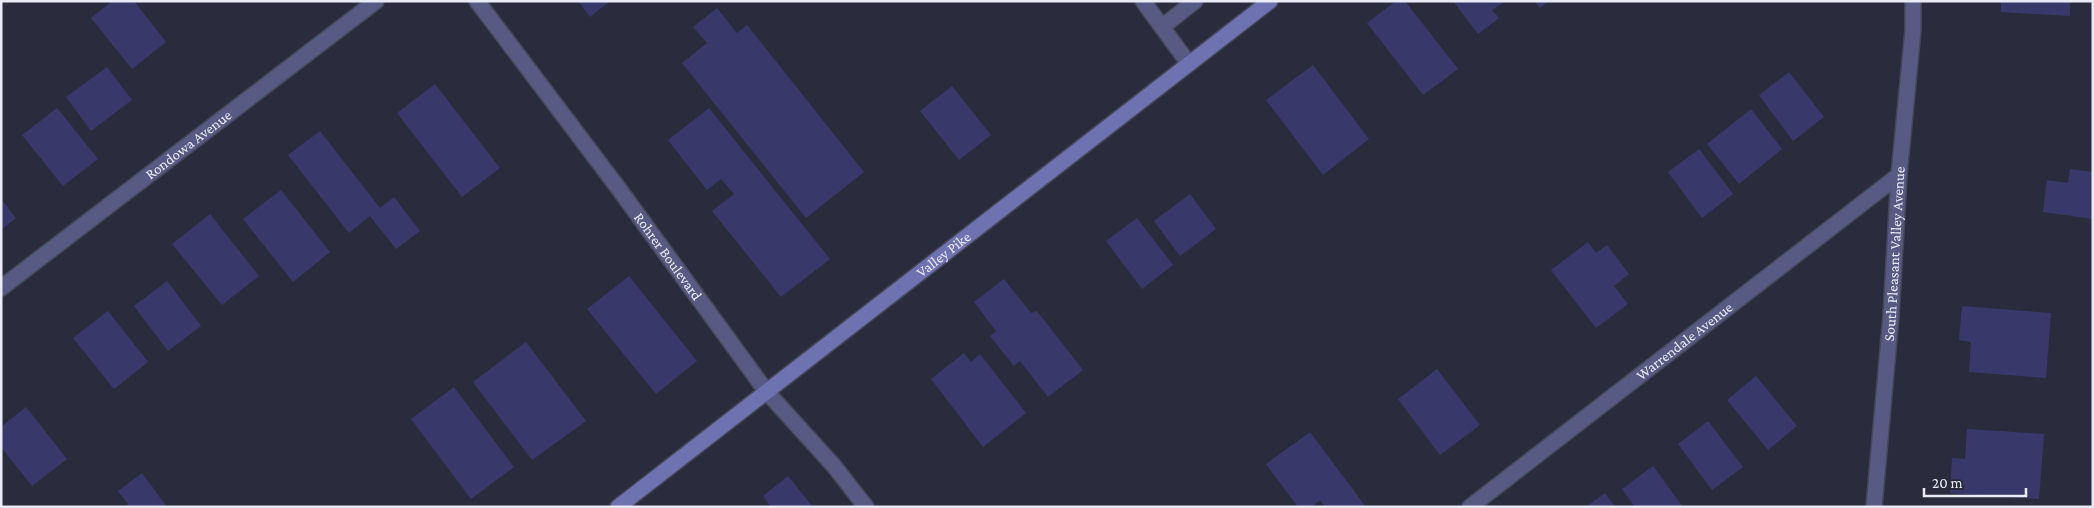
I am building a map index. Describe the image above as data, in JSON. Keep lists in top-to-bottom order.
{
  "streets": {
    "street": [
      "Rondowa Avenue",
      "Valley Pike",
      "South Pleasant Valley Avenue",
      "Rohrer Boulevard",
      "Warrendale Avenue"
    ]
  },
  "crossings": [
    ["Valley Pike", "Rohrer Boulevard"],
    ["South Pleasant Valley Avenue", "Warrendale Avenue"]
  ],
  "scale_bar": "20 m"
}
